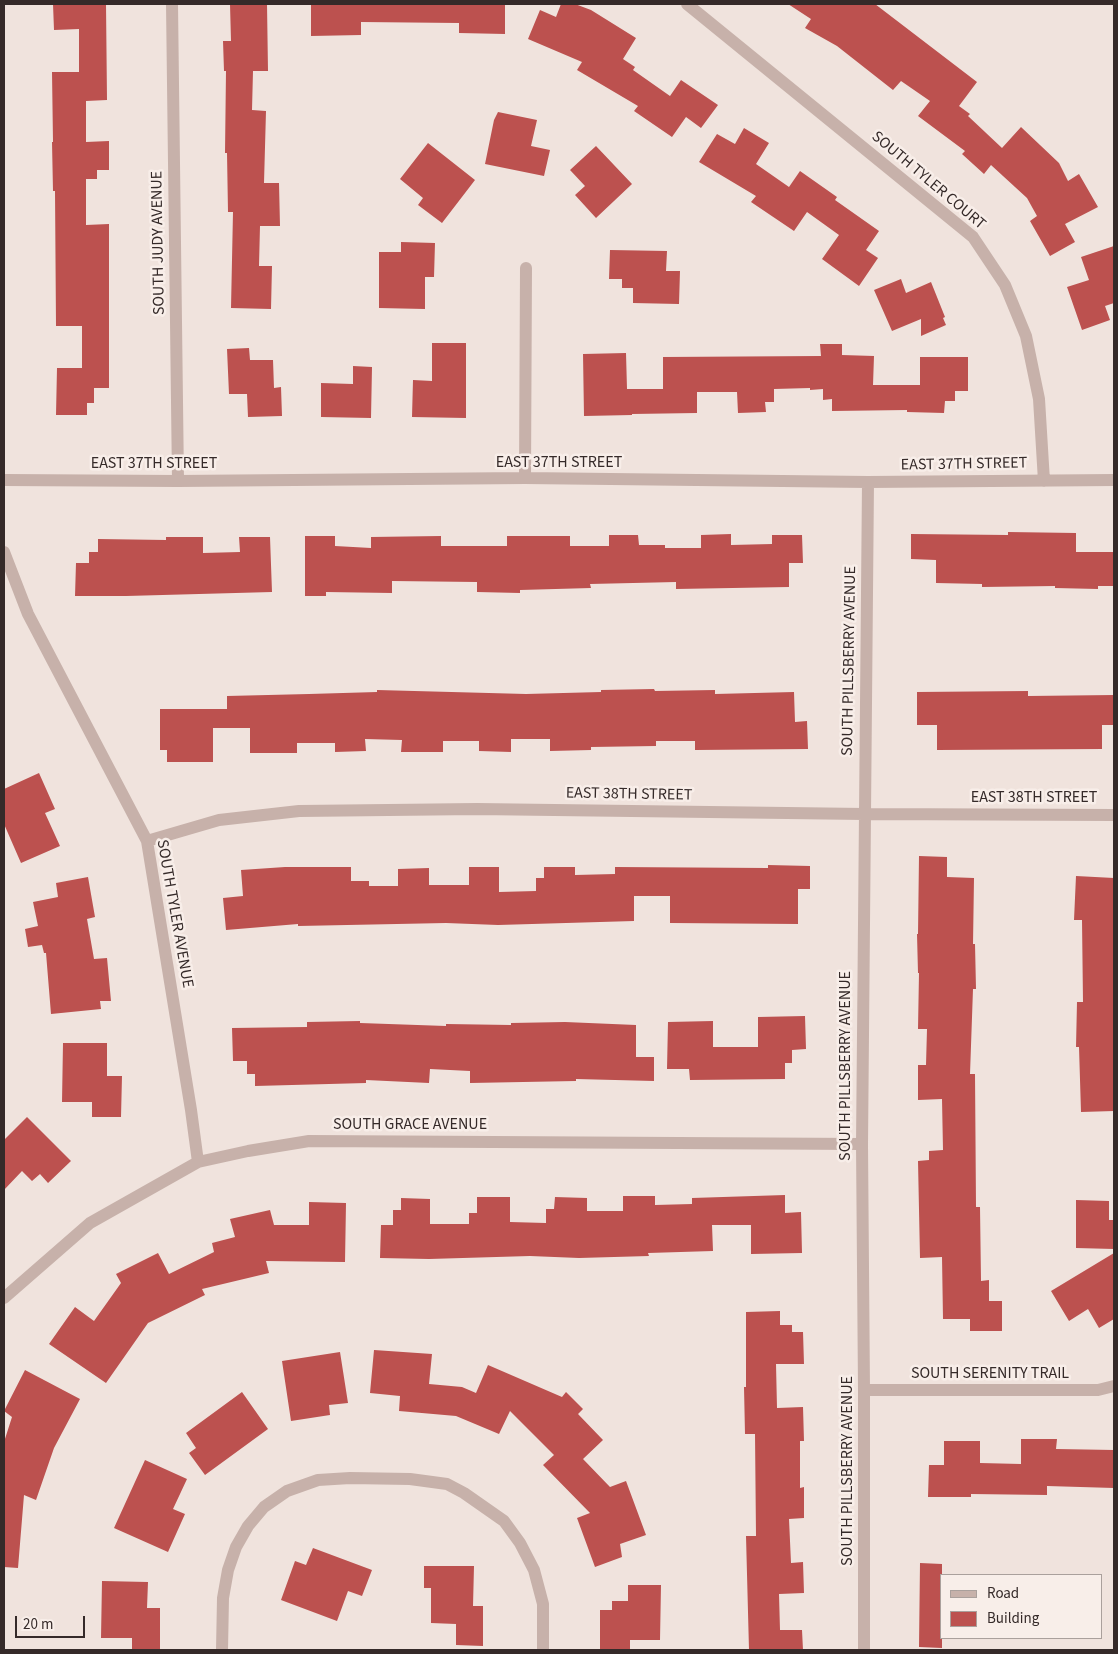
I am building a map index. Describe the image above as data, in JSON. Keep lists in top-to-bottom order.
{
  "streets": {
    "street": [
      "SOUTH TYLER COURT",
      "SOUTH JUDY AVENUE",
      "EAST 37TH STREET",
      "SOUTH PILLSBERRY AVENUE",
      "EAST 38TH STREET",
      "SOUTH TYLER AVENUE",
      "SOUTH GRACE AVENUE",
      "SOUTH SERENITY TRAIL"
    ]
  },
  "crossings": [
    ["SOUTH TYLER COURT", "EAST 37TH STREET"],
    ["SOUTH JUDY AVENUE", "EAST 37TH STREET"],
    ["EAST 37TH STREET", "SOUTH PILLSBERRY AVENUE"],
    ["SOUTH PILLSBERRY AVENUE", "EAST 38TH STREET"],
    ["SOUTH PILLSBERRY AVENUE", "SOUTH GRACE AVENUE"],
    ["SOUTH PILLSBERRY AVENUE", "SOUTH SERENITY TRAIL"],
    ["EAST 38TH STREET", "SOUTH TYLER AVENUE"],
    ["SOUTH TYLER AVENUE", "SOUTH GRACE AVENUE"]
  ],
  "legend": ["Road", "Building"],
  "scale_bar": "20 m"
}
